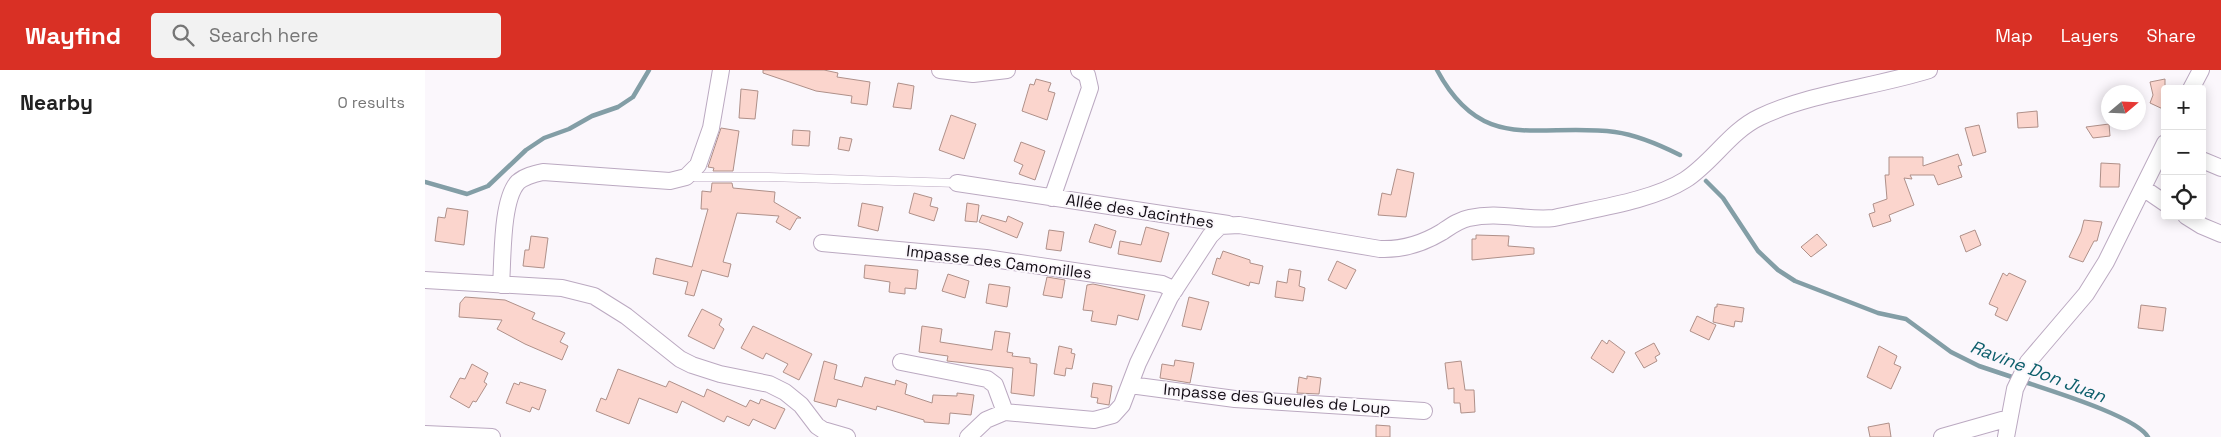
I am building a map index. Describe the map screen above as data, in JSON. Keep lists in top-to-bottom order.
{
  "streets": {
    "street": ["Allée des Jacinthes", "Impasse des Camomilles", "Impasse des Gueules de Loup"]
  },
  "water": ["Ravine Don Juan"],
  "north": "right",
  "page": {
    "header": "Wayfind",
    "search": "Search here",
    "nav": ["Map", "Layers", "Share"],
    "heading": ["Nearby", "0 results"],
    "map_buttons": ["+", "−"]
  }
}
